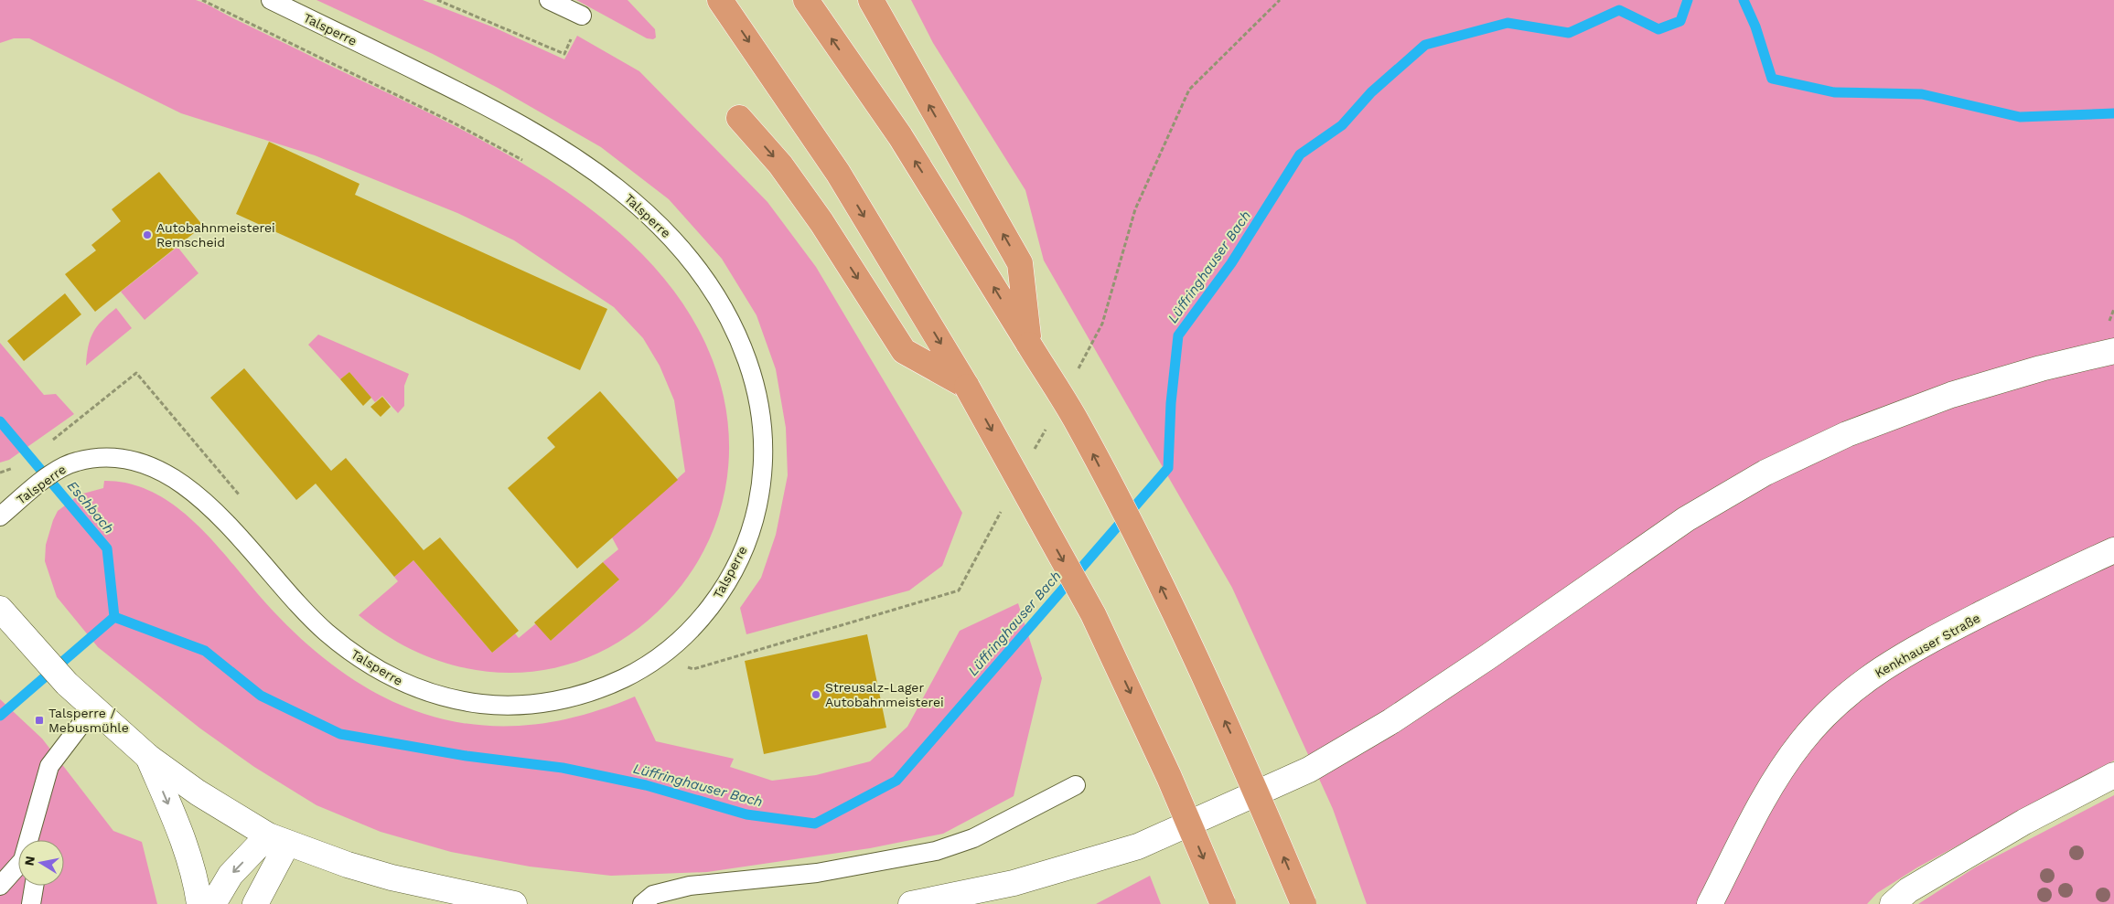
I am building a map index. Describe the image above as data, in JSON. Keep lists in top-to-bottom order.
{
  "streets": {
    "main road": ["Kenkhauser Straße"],
    "lane": ["Talsperre"]
  },
  "water": ["Lüffringhauser Bach", "Eschbach"],
  "places": {
    "other": ["Autobahnmeisterei Remscheid", "Streusalz-Lager Autobahnmeisterei"],
    "transit": ["Talsperre / Mebusmühle"]
  },
  "north": "left"
}
